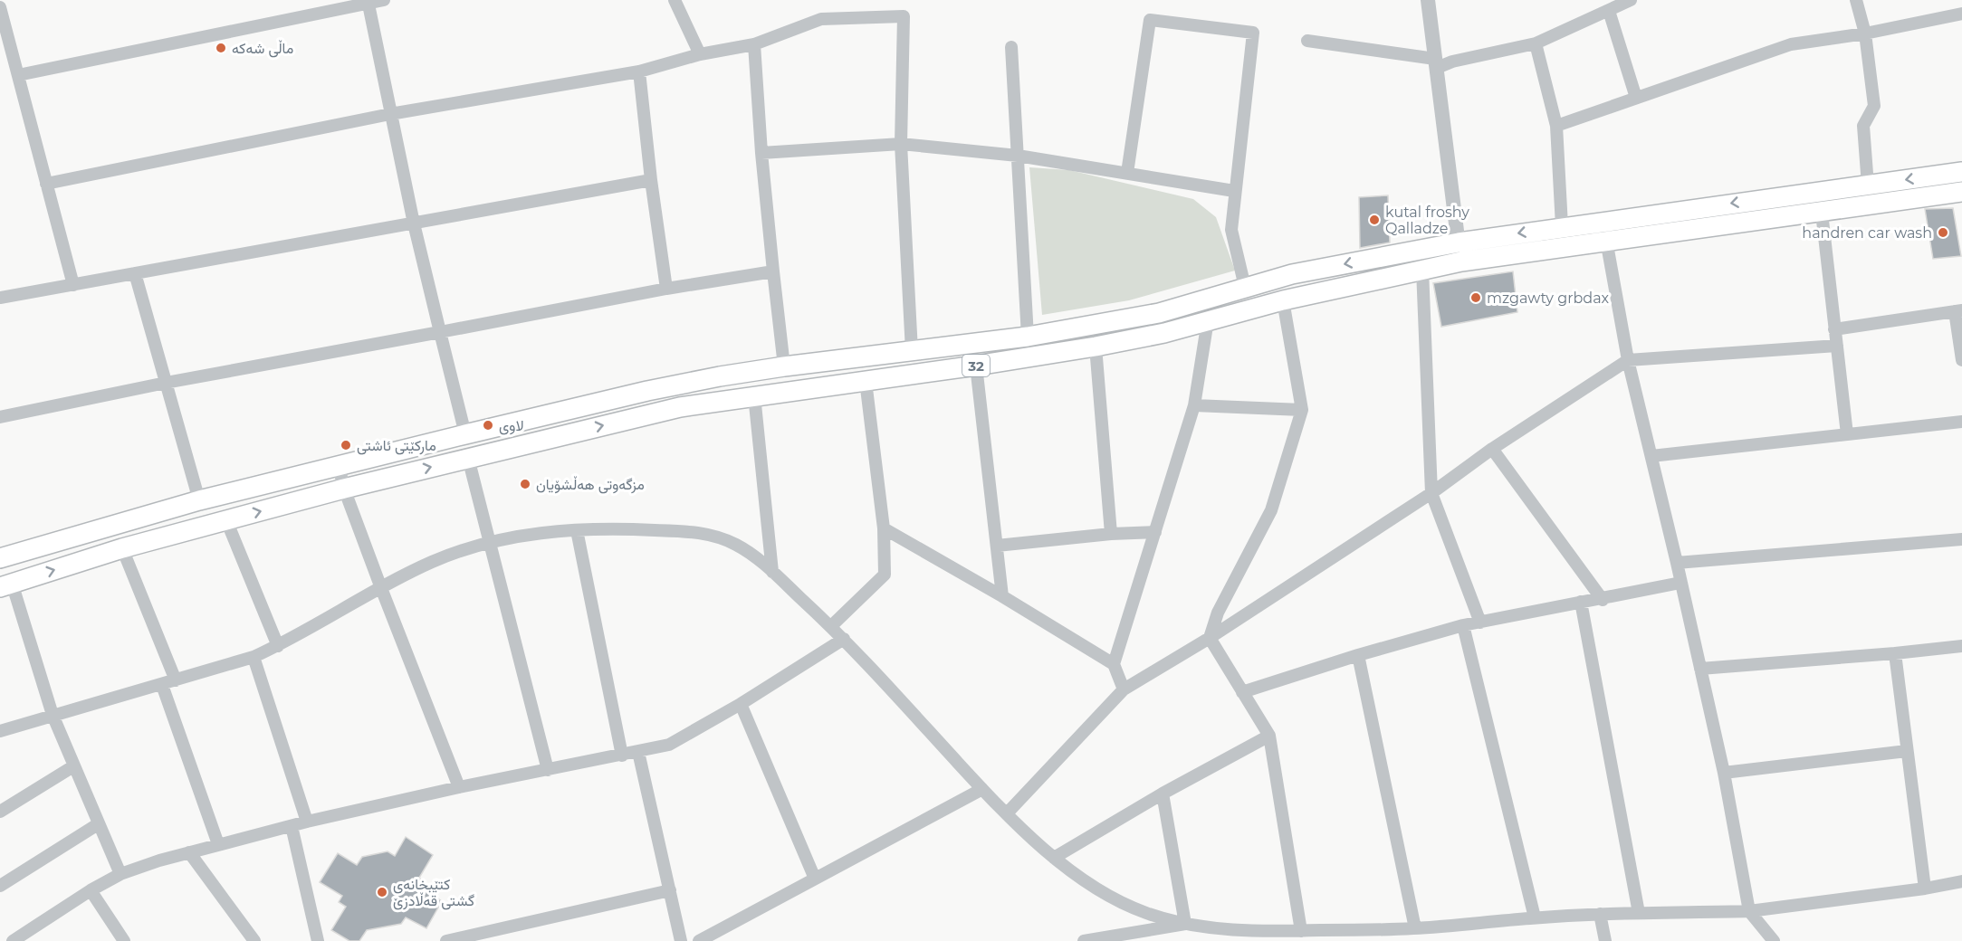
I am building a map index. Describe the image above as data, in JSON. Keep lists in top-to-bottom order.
{
  "streets": {
    "main road": ["32"]
  },
  "places": [
    "ماڵی شەکە",
    "kutal froshy Qalladze",
    "handren car wash",
    "mzgawty grbdax",
    "لاوی",
    "مارکێتی ئاشتی",
    "مزگەوتی ھەڵشۆیان",
    "کتێبخانەی گشتی قەڵادزێ"
  ]
}
